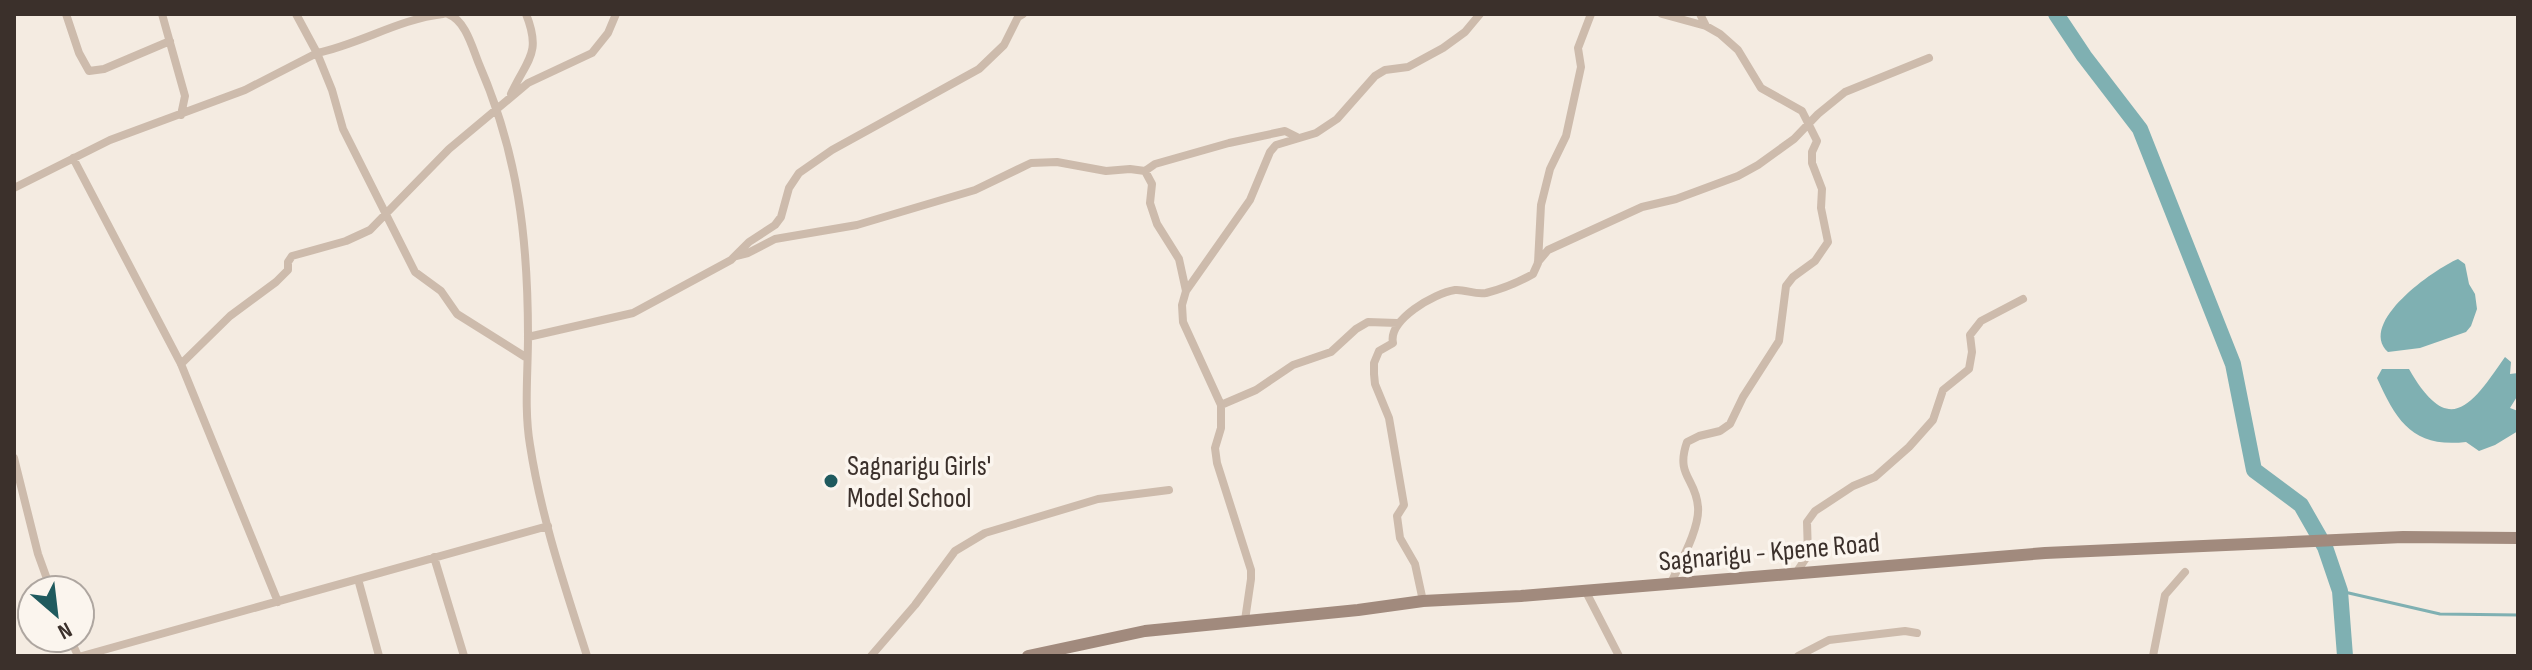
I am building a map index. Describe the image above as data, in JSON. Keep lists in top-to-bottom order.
{
  "streets": {
    "street": ["Sagnarigu - Kpene Road"]
  },
  "places": ["Sagnarigu Girls' Model School"],
  "north": "bottom right"
}
